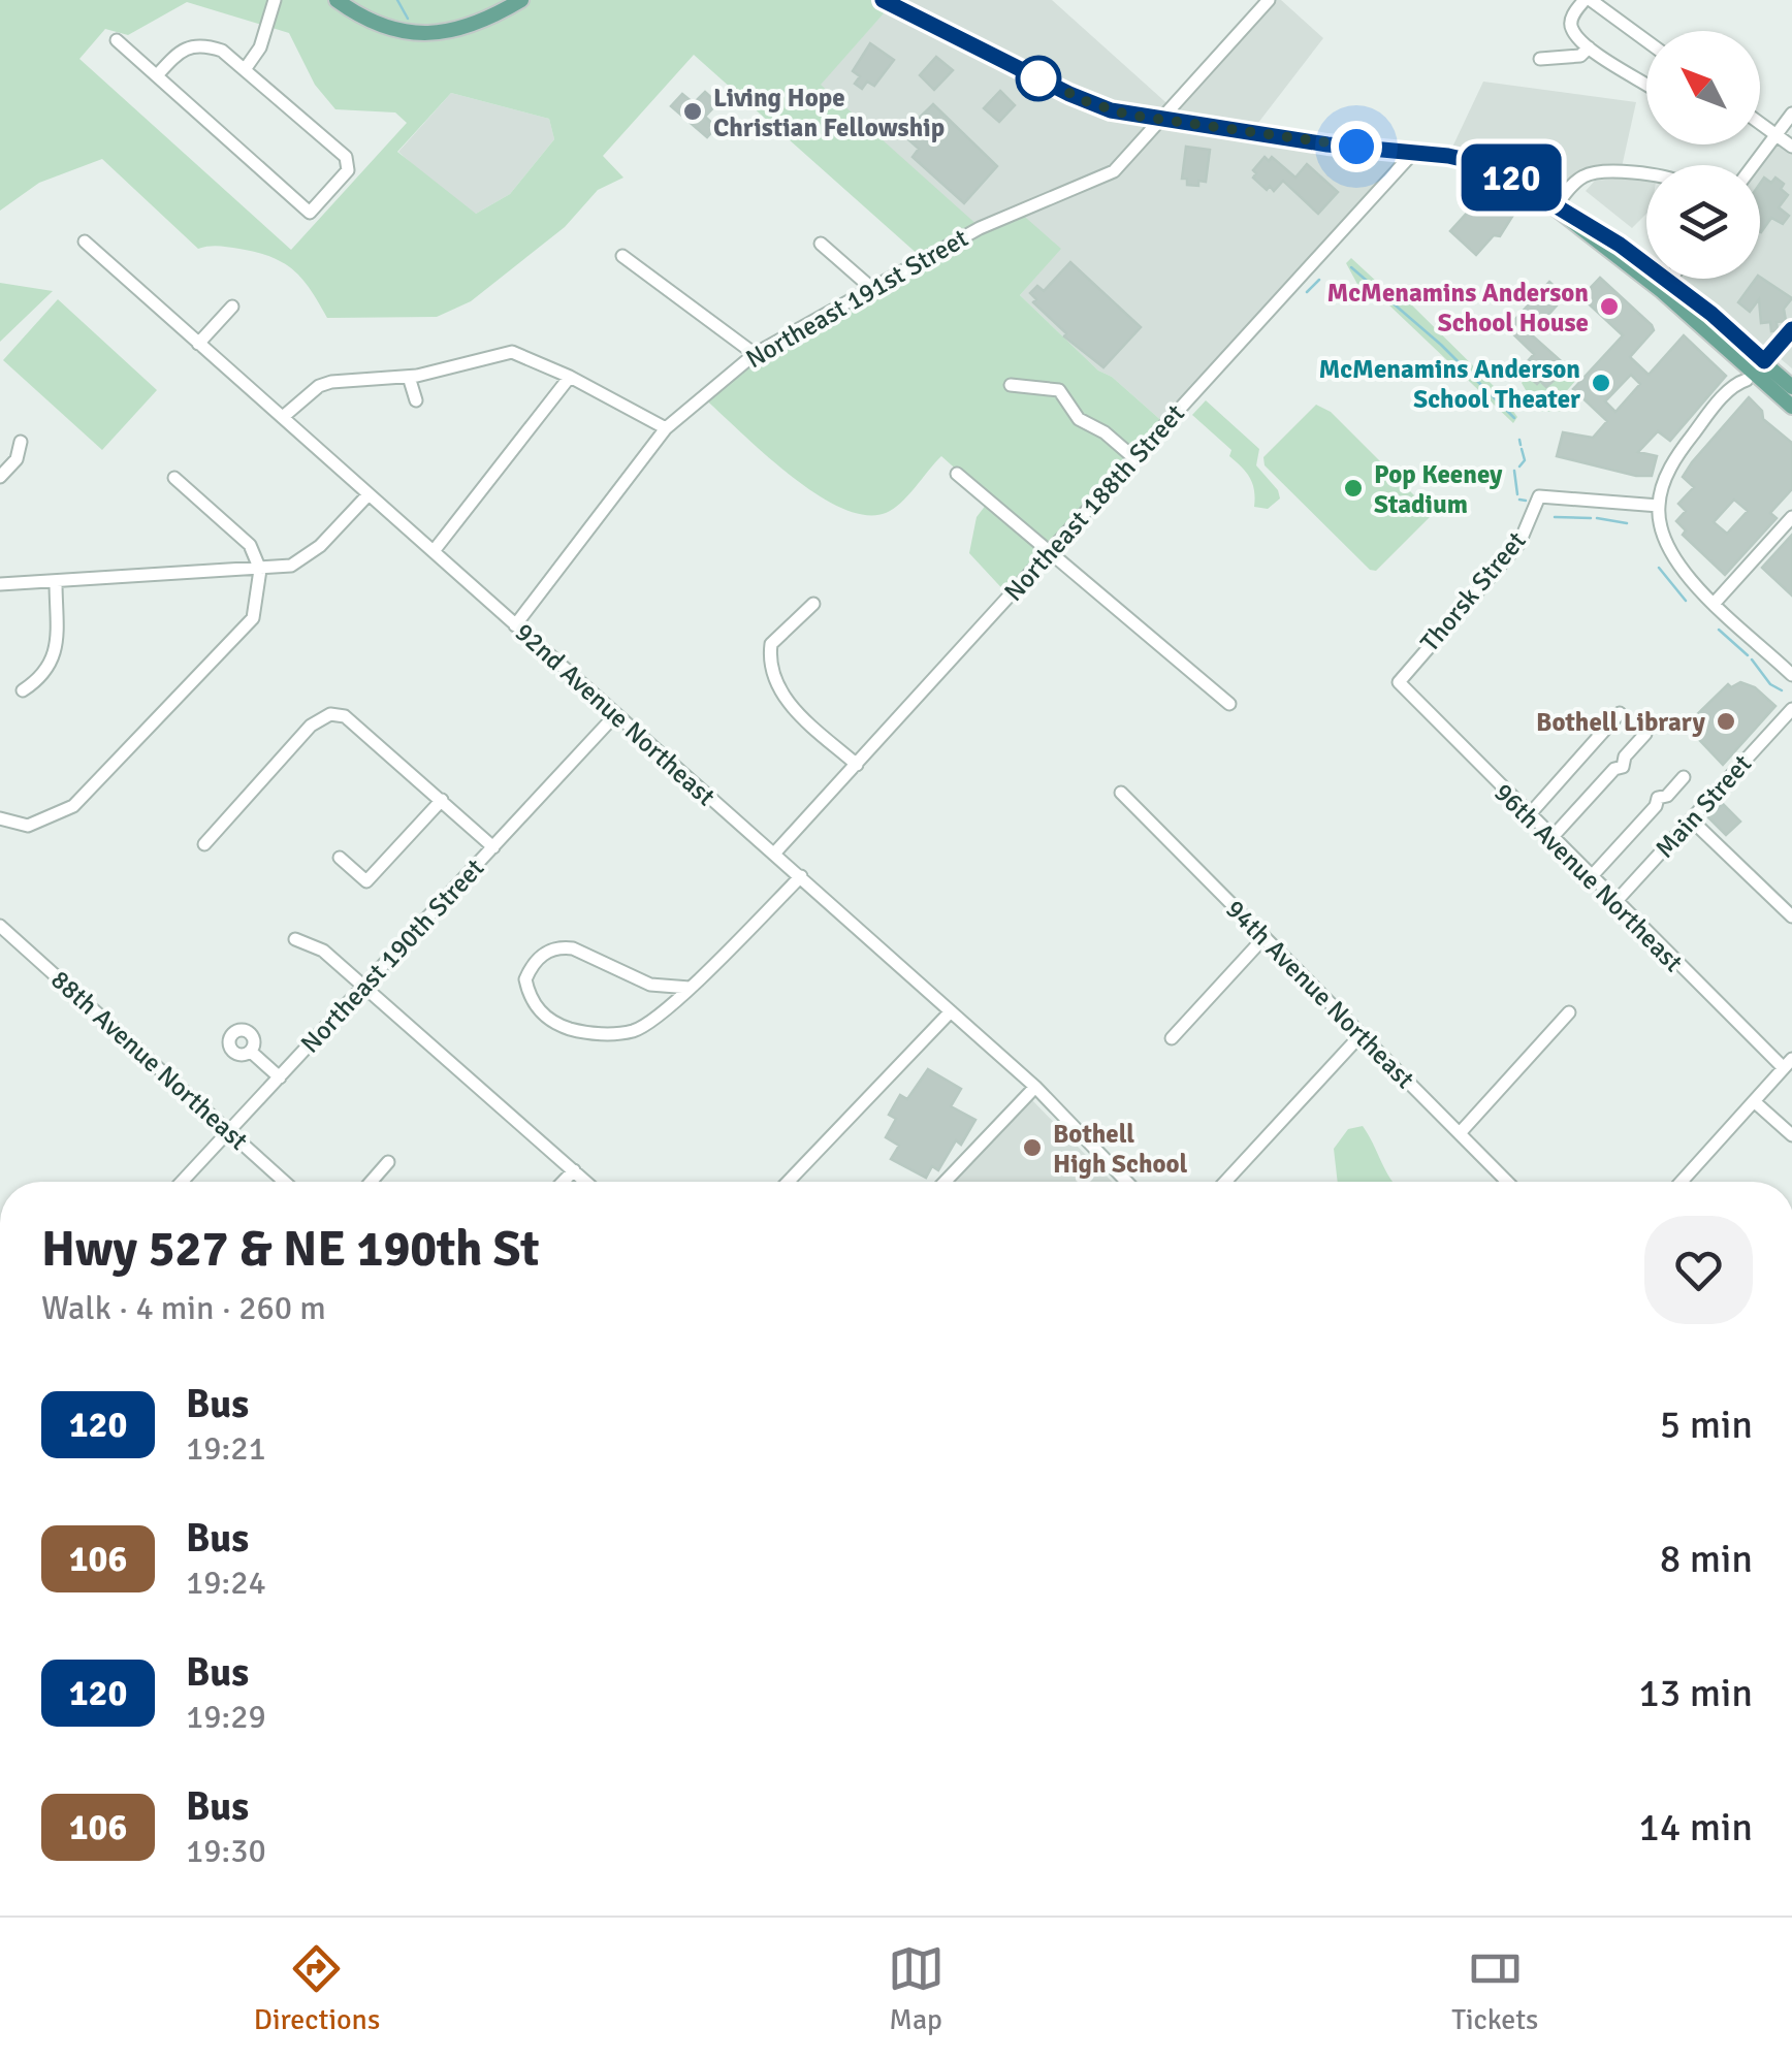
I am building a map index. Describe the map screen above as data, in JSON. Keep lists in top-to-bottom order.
{
  "streets": {
    "street": [
      "Northeast 191st Street",
      "Northeast 188th Street",
      "Thorsk Street",
      "92nd Avenue Northeast",
      "Main Street",
      "96th Avenue Northeast",
      "Northeast 190th Street",
      "94th Avenue Northeast",
      "88th Avenue Northeast"
    ]
  },
  "crossings": [
    ["Northeast 191st Street", "92nd Avenue Northeast"],
    ["Northeast 188th Street", "92nd Avenue Northeast"],
    ["Thorsk Street", "96th Avenue Northeast"],
    ["92nd Avenue Northeast", "Northeast 190th Street"],
    ["Main Street", "96th Avenue Northeast"],
    ["Northeast 190th Street", "88th Avenue Northeast"]
  ],
  "places": [
    "Living Hope Christian Fellowship",
    "McMenamins Anderson School House",
    "McMenamins Anderson School Theater",
    "Pop Keeney Stadium",
    "Bothell Library",
    "Bothell High School"
  ],
  "lines": ["bus line 120"],
  "north": "top left",
  "page": {
    "on_map": "120",
    "heading": ["Hwy 527 & NE 190th St", "Walk · 4 min · 260 m"],
    "list": [
      {
        "mark": "120",
        "name": "Bus",
        "note": "19:21",
        "value": "5 min"
      },
      {
        "mark": "106",
        "name": "Bus",
        "note": "19:24",
        "value": "8 min"
      },
      {
        "mark": "120",
        "name": "Bus",
        "note": "19:29",
        "value": "13 min"
      },
      {
        "mark": "106",
        "name": "Bus",
        "note": "19:30",
        "value": "14 min"
      }
    ],
    "tabs": ["Directions", "Map", "Tickets"]
  }
}
